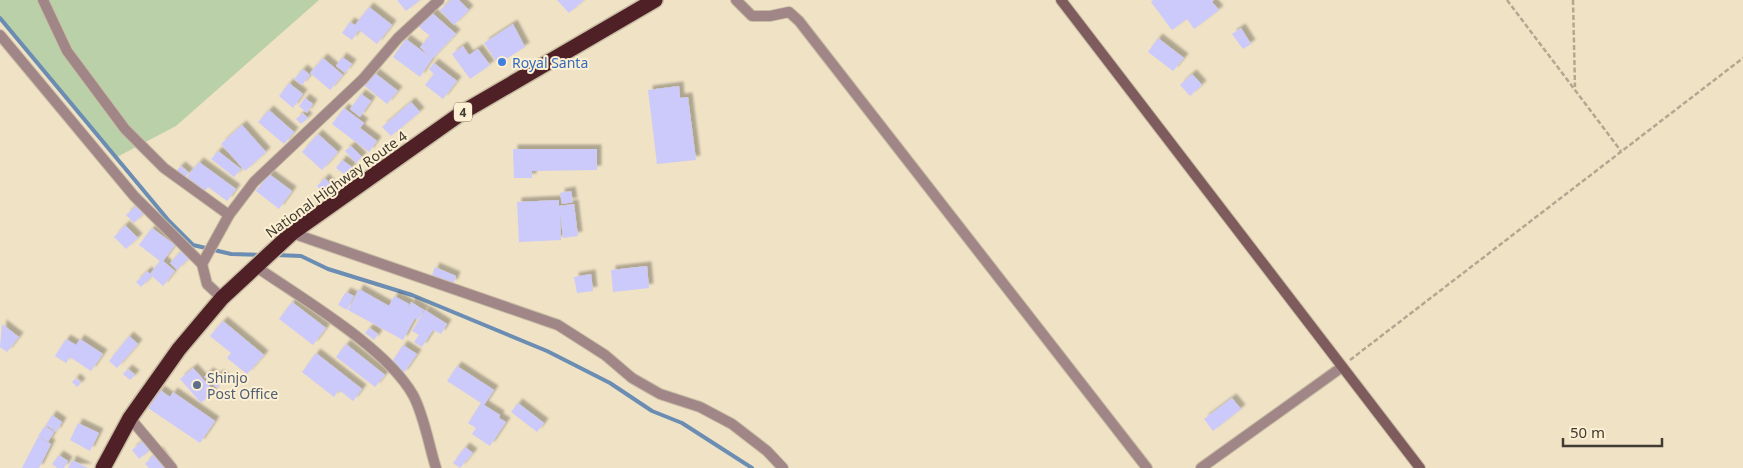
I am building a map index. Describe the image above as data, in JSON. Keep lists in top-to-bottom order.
{
  "streets": {
    "highway": ["4", "National Highway Route 4"]
  },
  "places": ["Royal Santa", "Shinjo Post Office"],
  "scale_bar": "50 m"
}
